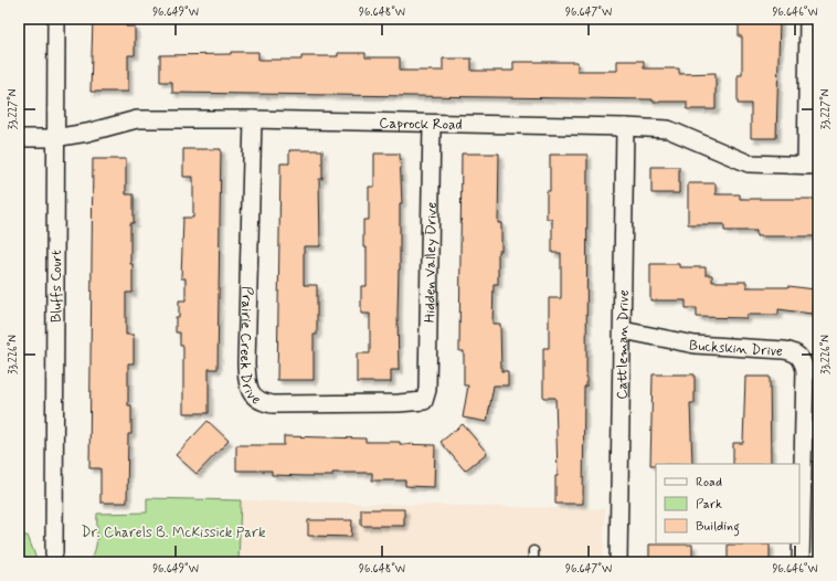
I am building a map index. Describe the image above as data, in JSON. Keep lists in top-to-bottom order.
{
  "streets": {
    "street": [
      "Caprock Road",
      "Hidden Valley Drive",
      "Bluffs Court",
      "Prairie Creek Drive",
      "Cattleman Drive",
      "Buckskin Drive"
    ]
  },
  "crossings": [
    ["Caprock Road", "Hidden Valley Drive"],
    ["Caprock Road", "Bluffs Court"],
    ["Caprock Road", "Prairie Creek Drive"],
    ["Caprock Road", "Cattleman Drive"],
    ["Hidden Valley Drive", "Prairie Creek Drive"],
    ["Cattleman Drive", "Buckskin Drive"]
  ],
  "parks": ["Dr. Charels B. McKissick Park"],
  "legend": ["Road", "Park", "Building"],
  "coordinates": [
    "96.649°W",
    "96.648°W",
    "96.647°W",
    "96.646°W",
    "33.227°N",
    "33.226°N"
  ]
}
